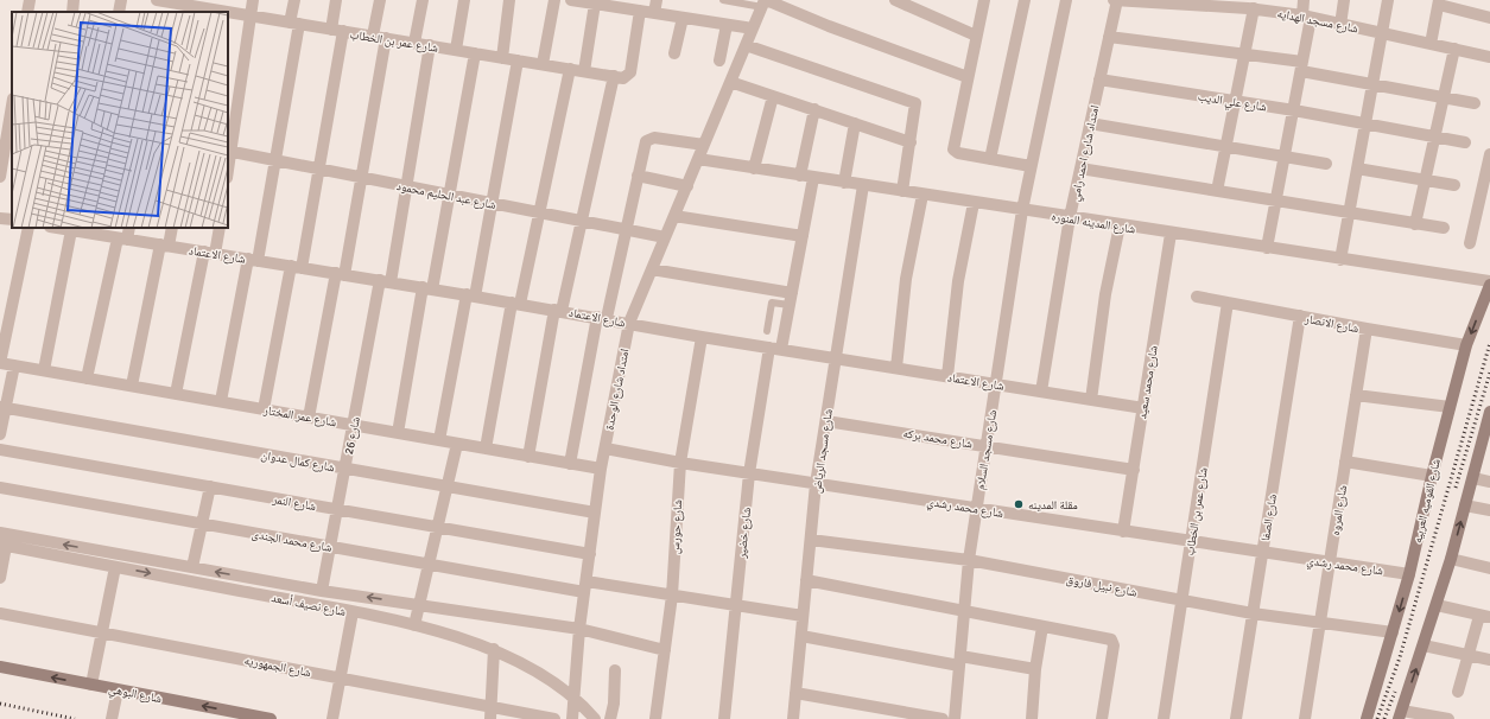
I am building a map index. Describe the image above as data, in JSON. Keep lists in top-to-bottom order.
{
  "streets": {
    "street": [
      "شارع مسجد الهدايه",
      "شارع عمر بن الخطاب",
      "شارع علي الديب",
      "امتداد شارع احمد رامي",
      "شارع عبد الحليم محمود",
      "شارع المدينه المنوره",
      "شارع الاعتماد",
      "شارع الانصار",
      "شارع محمد سعيد",
      "امتداد شارع الوحدة",
      "شارع عمر المختار",
      "شارع 26",
      "شارع محمد بركه",
      "شارع مسجد السلام",
      "شارع مسجد الرياض",
      "شارع كمال عدوان",
      "شارع القوميه العربيه",
      "شارع النمر",
      "شارع محمد رشدي",
      "شارع المروه",
      "شارع الصفا",
      "شارع حورس",
      "شارع خضير",
      "شارع محمد الجندى",
      "شارع نبيل فاروق",
      "شارع نصيف أسعد",
      "شارع الجمهوريه",
      "شارع البوهي"
    ]
  },
  "crossings": [
    ["شارع مسجد الهدايه", "امتداد شارع احمد رامي"],
    ["شارع عمر بن الخطاب", "شارع الانصار"],
    ["شارع عمر بن الخطاب", "شارع 26"],
    ["شارع عمر بن الخطاب", "شارع محمد رشدي"],
    ["شارع عمر بن الخطاب", "شارع نبيل فاروق"],
    ["شارع علي الديب", "امتداد شارع احمد رامي"],
    ["امتداد شارع احمد رامي", "شارع المدينه المنوره"],
    ["امتداد شارع احمد رامي", "شارع الاعتماد"],
    ["شارع عبد الحليم محمود", "امتداد شارع الوحدة"],
    ["شارع عبد الحليم محمود", "شارع 26"],
    ["شارع المدينه المنوره", "شارع محمد سعيد"],
    ["شارع المدينه المنوره", "امتداد شارع الوحدة"],
    ["شارع المدينه المنوره", "شارع مسجد السلام"],
    ["شارع المدينه المنوره", "شارع مسجد الرياض"],
    ["شارع المدينه المنوره", "شارع القوميه العربيه"],
    ["شارع المدينه المنوره", "شارع خضير"],
    ["شارع الاعتماد", "شارع محمد سعيد"],
    ["شارع الاعتماد", "امتداد شارع الوحدة"],
    ["شارع الاعتماد", "شارع 26"],
    ["شارع الاعتماد", "شارع مسجد السلام"],
    ["شارع الاعتماد", "شارع مسجد الرياض"],
    ["شارع الاعتماد", "شارع حورس"],
    ["شارع الاعتماد", "شارع خضير"],
    ["شارع الانصار", "شارع القوميه العربيه"],
    ["شارع الانصار", "شارع المروه"],
    ["شارع الانصار", "شارع الصفا"],
    ["شارع محمد سعيد", "شارع محمد بركه"],
    ["شارع محمد سعيد", "شارع محمد رشدي"],
    ["امتداد شارع الوحدة", "شارع عمر المختار"],
    ["امتداد شارع الوحدة", "شارع كمال عدوان"],
    ["امتداد شارع الوحدة", "شارع النمر"],
    ["امتداد شارع الوحدة", "شارع محمد رشدي"],
    ["امتداد شارع الوحدة", "شارع محمد الجندى"],
    ["امتداد شارع الوحدة", "شارع نصيف أسعد"],
    ["شارع عمر المختار", "شارع 26"],
    ["شارع 26", "شارع كمال عدوان"],
    ["شارع 26", "شارع النمر"],
    ["شارع 26", "شارع محمد الجندى"],
    ["شارع 26", "شارع نصيف أسعد"],
    ["شارع محمد بركه", "شارع مسجد السلام"],
    ["شارع محمد بركه", "شارع مسجد الرياض"],
    ["شارع مسجد السلام", "شارع محمد رشدي"],
    ["شارع مسجد السلام", "شارع نبيل فاروق"],
    ["شارع مسجد الرياض", "شارع محمد رشدي"],
    ["شارع مسجد الرياض", "شارع محمد الجندى"],
    ["شارع مسجد الرياض", "شارع نبيل فاروق"],
    ["شارع القوميه العربيه", "شارع محمد رشدي"],
    ["شارع القوميه العربيه", "شارع نبيل فاروق"],
    ["شارع محمد رشدي", "شارع المروه"],
    ["شارع محمد رشدي", "شارع الصفا"],
    ["شارع محمد رشدي", "شارع حورس"],
    ["شارع محمد رشدي", "شارع خضير"],
    ["شارع المروه", "شارع نبيل فاروق"],
    ["شارع الصفا", "شارع نبيل فاروق"],
    ["شارع حورس", "شارع محمد الجندى"],
    ["شارع حورس", "شارع نصيف أسعد"],
    ["شارع خضير", "شارع محمد الجندى"]
  ],
  "one_way": ["شارع البوهي"],
  "places": ["مقلة المدينه"]
}
